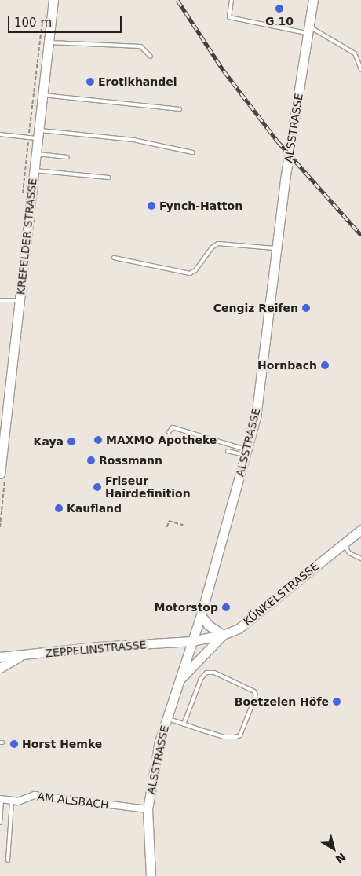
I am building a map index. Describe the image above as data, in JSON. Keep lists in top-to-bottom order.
{
  "streets": {
    "street": [
      "ALSSTRASSE",
      "KREFELDER STRASSE",
      "KÜNKELSTRASSE",
      "ZEPPELINSTRASSE",
      "AM ALSBACH"
    ]
  },
  "crossings": [
    ["ALSSTRASSE", "KÜNKELSTRASSE"],
    ["ALSSTRASSE", "ZEPPELINSTRASSE"],
    ["ALSSTRASSE", "AM ALSBACH"],
    ["KÜNKELSTRASSE", "ZEPPELINSTRASSE"]
  ],
  "places": [
    "G 10",
    "Erotikhandel",
    "Fynch-Hatton",
    "Cengiz Reifen",
    "Hornbach",
    "MAXMO Apotheke",
    "Kaya",
    "Rossmann",
    "Friseur Hairdefinition",
    "Kaufland",
    "Motorstop",
    "Boetzelen Höfe",
    "Horst Hemke"
  ],
  "scale_bar": "100 m",
  "north": "bottom right"
}
